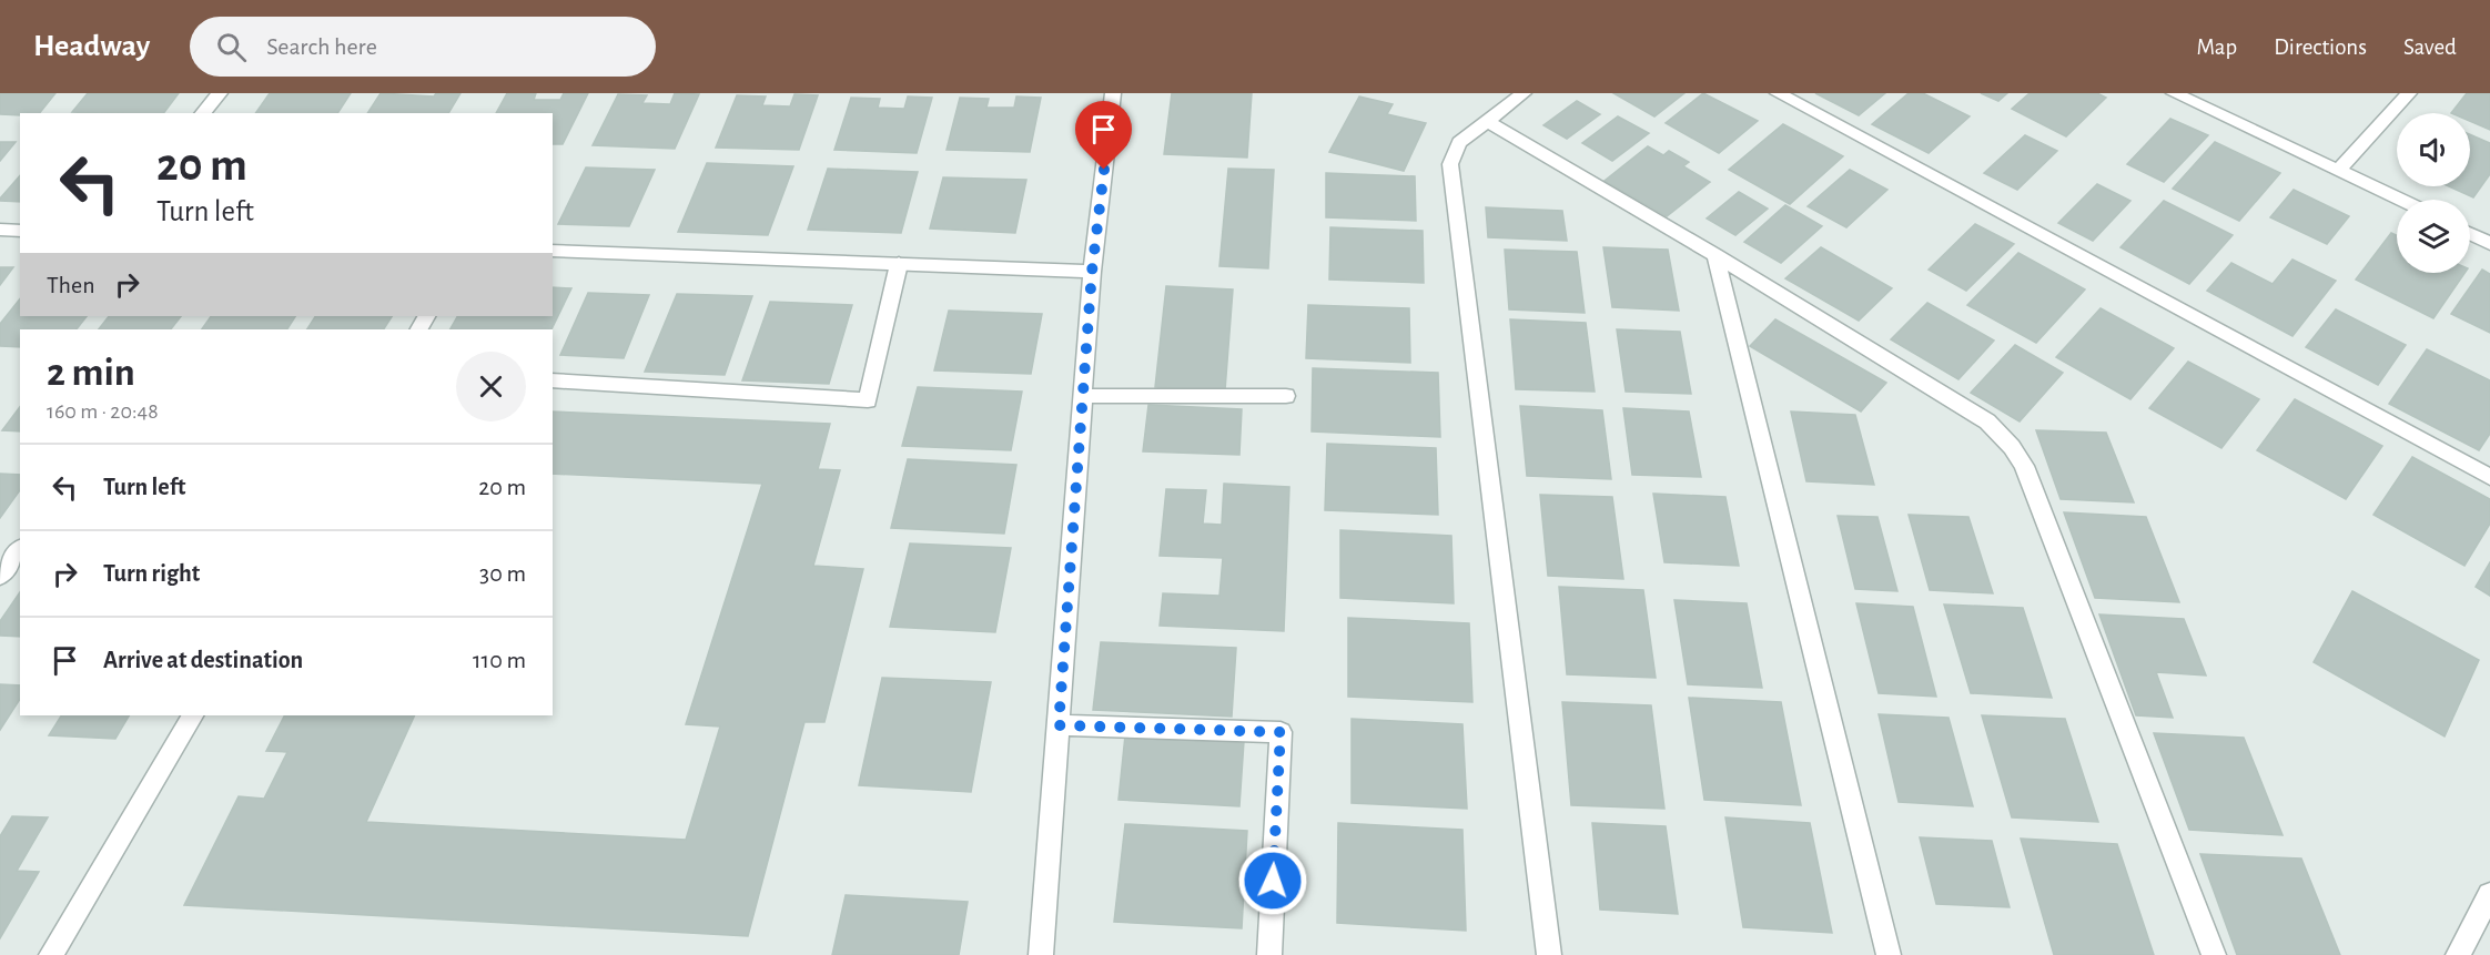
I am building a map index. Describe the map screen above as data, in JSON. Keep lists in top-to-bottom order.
{
  "page": {
    "header": "Headway",
    "search": "Search here",
    "nav": ["Map", "Directions", "Saved"],
    "turn": ["20 m", "Turn left"],
    "then": "Then",
    "heading": ["2 min", "160 m · 20:48"],
    "list": [
      {
        "name": "Turn left",
        "value": "20 m"
      },
      {
        "name": "Turn right",
        "value": "30 m"
      },
      {
        "name": "Arrive at destination",
        "value": "110 m"
      }
    ]
  }
}
